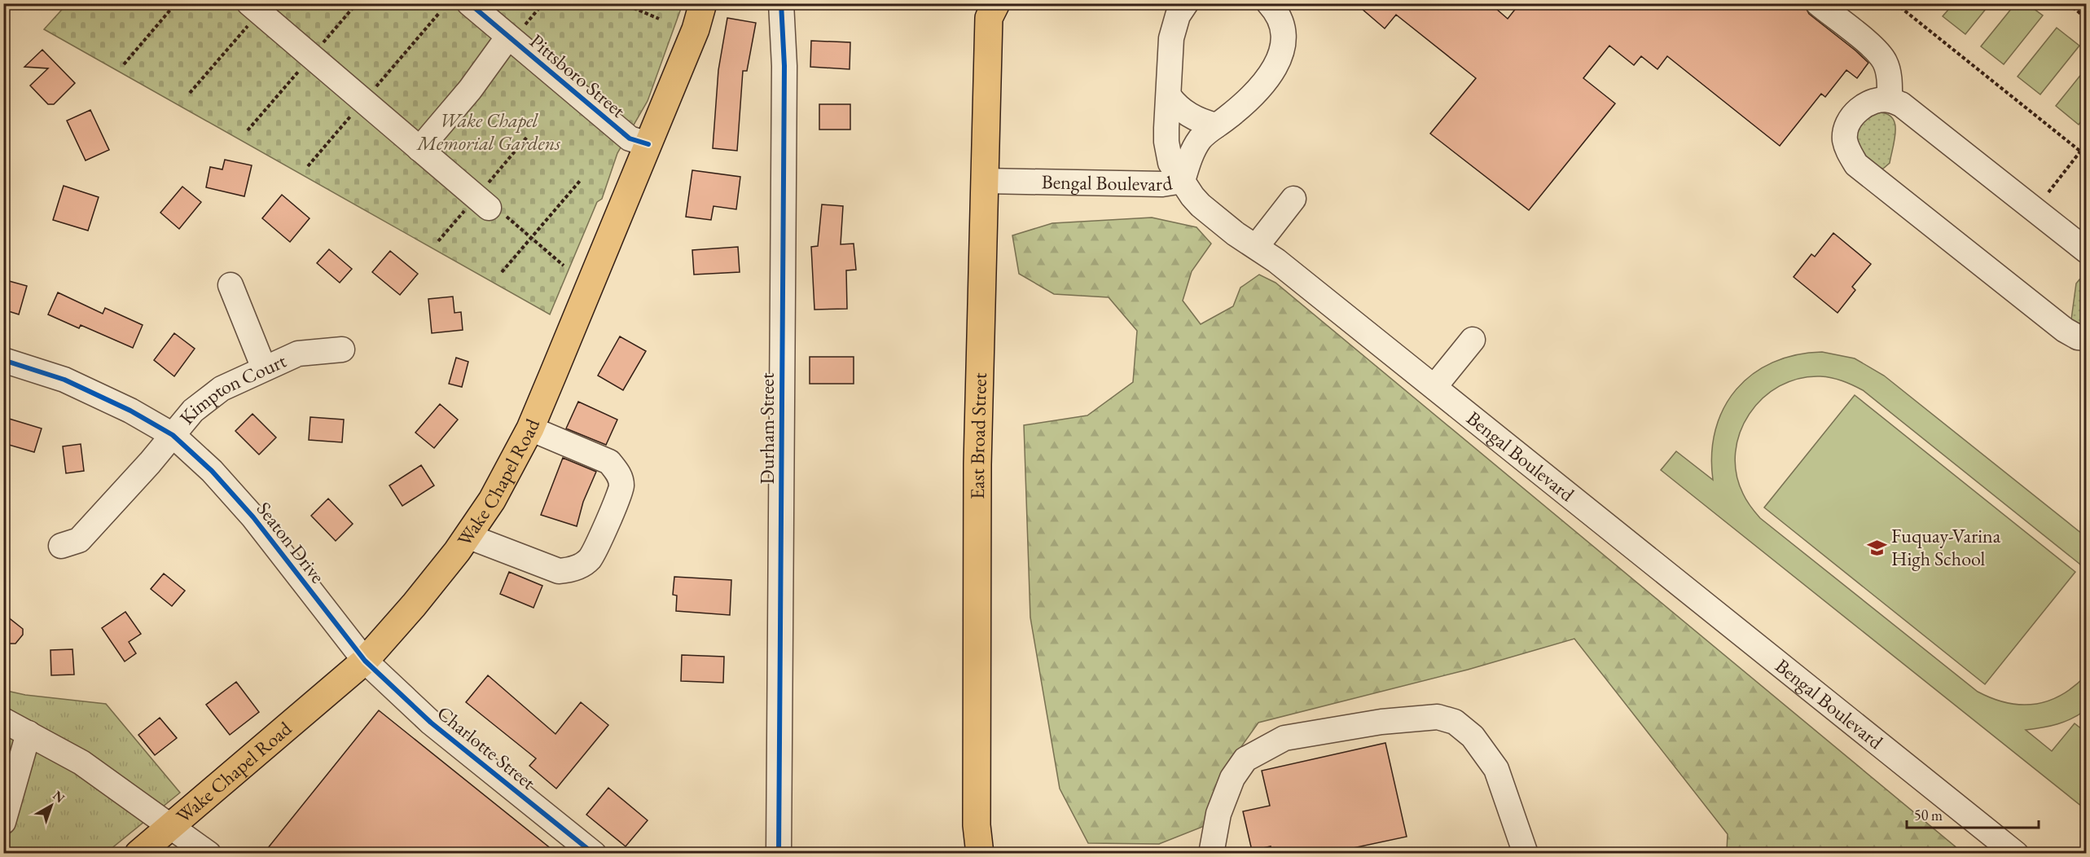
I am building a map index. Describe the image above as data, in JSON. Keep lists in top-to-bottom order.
{
  "streets": {
    "main road": ["East Broad Street", "Wake Chapel Road"],
    "street": [
      "Pittsboro Street",
      "Bengal Boulevard",
      "Kimpton Court",
      "Durham Street",
      "Seaton Drive",
      "Charlotte Street"
    ]
  },
  "crossings": [
    ["Pittsboro Street", "Wake Chapel Road"],
    ["Bengal Boulevard", "East Broad Street"],
    ["Kimpton Court", "Seaton Drive"],
    ["Wake Chapel Road", "Seaton Drive"],
    ["Wake Chapel Road", "Charlotte Street"],
    ["Seaton Drive", "Charlotte Street"]
  ],
  "parks": ["Wake Chapel Memorial Gardens"],
  "places": {
    "school or university": ["Fuquay-Varina High School"]
  },
  "scale_bar": "50 m",
  "north": "top right"
}
